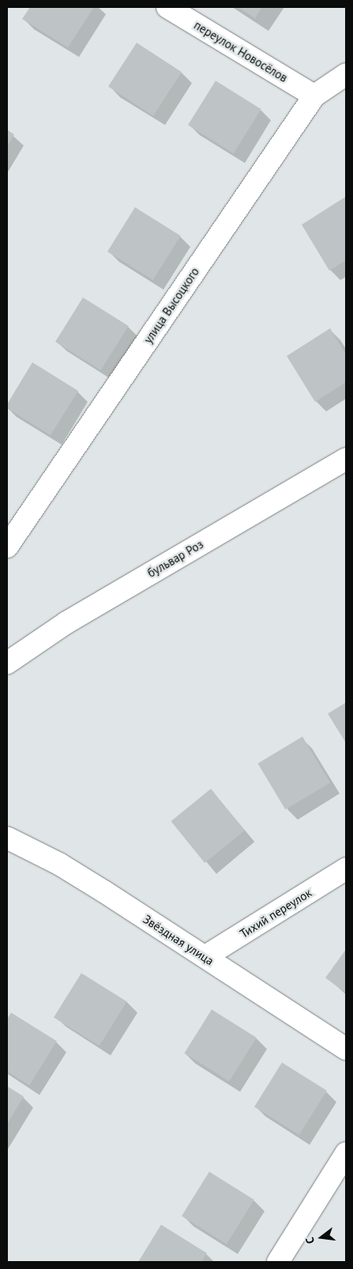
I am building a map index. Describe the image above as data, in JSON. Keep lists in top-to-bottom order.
{
  "streets": {
    "street": [
      "переулок Новосёлов",
      "улица Высоцкого",
      "бульвар Роз",
      "Тихий переулок",
      "Звёздная улица"
    ]
  },
  "crossings": [
    ["переулок Новосёлов", "улица Высоцкого"],
    ["Тихий переулок", "Звёздная улица"]
  ],
  "north": "left"
}
